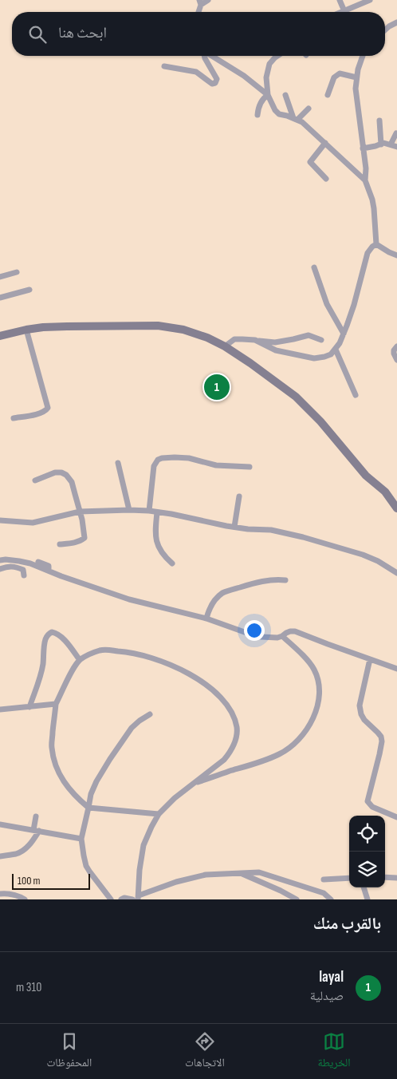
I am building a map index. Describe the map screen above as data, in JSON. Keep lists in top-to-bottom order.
{
  "scale_bar": "100 m",
  "page": {
    "search": "ابحث هنا",
    "pins": "1",
    "scale": "100 m",
    "heading": "بالقرب منك",
    "list": [
      {
        "mark": "1",
        "name": "layal",
        "note": "صيدلية",
        "value": "310 m"
      }
    ],
    "nav": ["الخريطة", "الاتجاهات", "المحفوظات"]
  }
}
